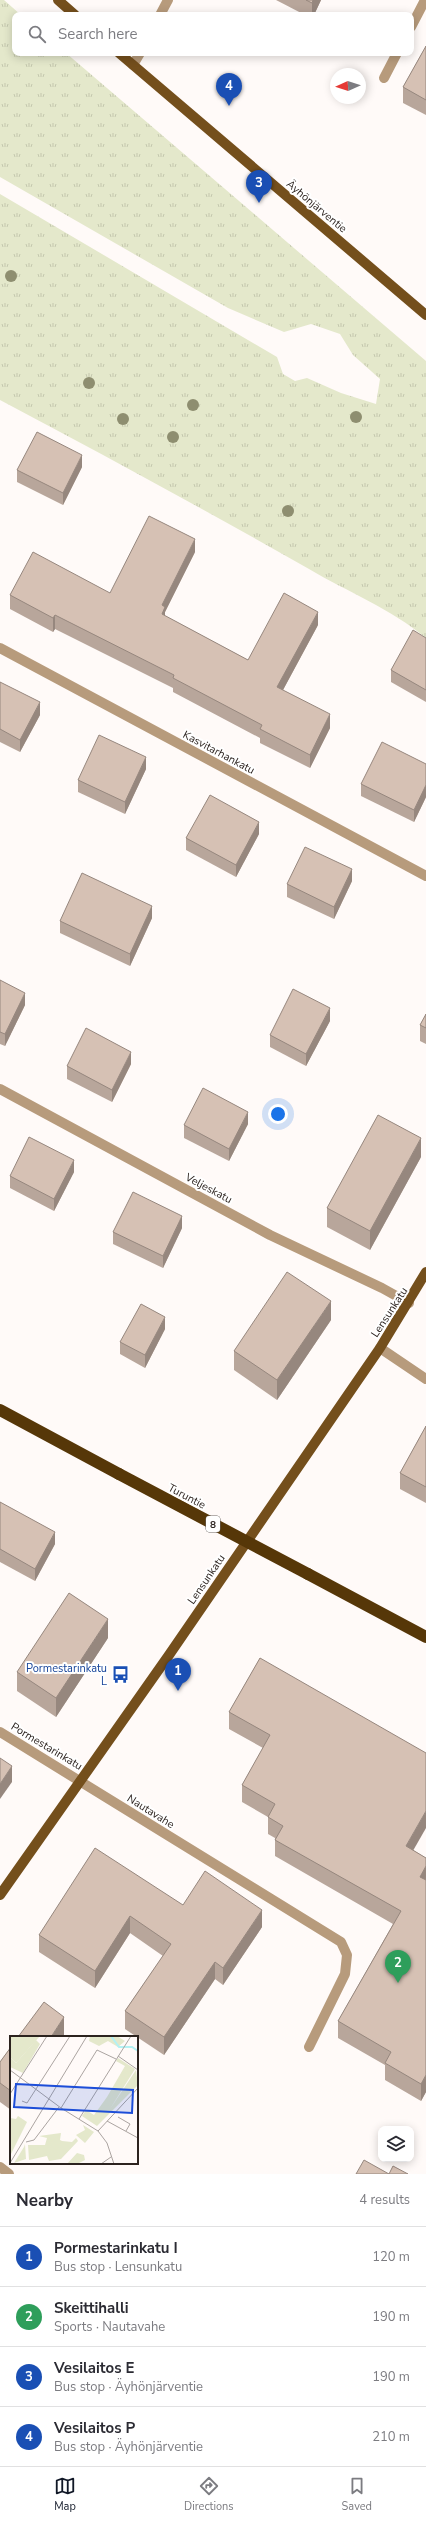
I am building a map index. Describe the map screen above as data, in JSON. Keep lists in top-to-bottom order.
{
  "streets": {
    "highway": ["Turuntie", "8"],
    "main road": ["Äyhönjärventie", "Lensunkatu"],
    "street": [
      "Kasvitarhankatu",
      "Veljeskatu",
      "Pormestarinkatu",
      "Nautavahe"
    ]
  },
  "crossings": [
    ["Veljeskatu", "Lensunkatu"],
    ["Lensunkatu", "Pormestarinkatu"],
    ["Lensunkatu", "Nautavahe"],
    ["Pormestarinkatu", "Nautavahe"]
  ],
  "places": {
    "bus stop": ["Pormestarinkatu L"]
  },
  "north": "left",
  "page": {
    "search": "Search here",
    "pins": [
      "4",
      "3",
      "1",
      "2"
    ],
    "heading": ["Nearby", "4 results"],
    "list": [
      {
        "mark": "1",
        "name": "Pormestarinkatu I",
        "note": "Bus stop · Lensunkatu",
        "value": "120 m"
      },
      {
        "mark": "2",
        "name": "Skeittihalli",
        "note": "Sports · Nautavahe",
        "value": "190 m"
      },
      {
        "mark": "3",
        "name": "Vesilaitos E",
        "note": "Bus stop · Äyhönjärventie",
        "value": "190 m"
      },
      {
        "mark": "4",
        "name": "Vesilaitos P",
        "note": "Bus stop · Äyhönjärventie",
        "value": "210 m"
      }
    ],
    "nav": ["Map", "Directions", "Saved"]
  }
}
